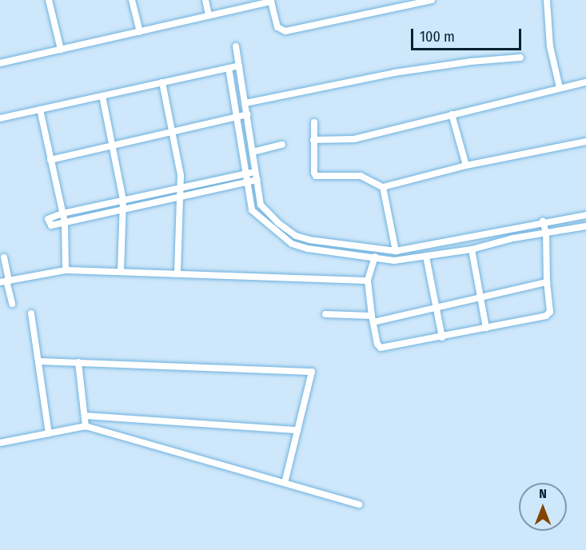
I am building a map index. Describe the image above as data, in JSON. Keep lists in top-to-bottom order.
{
  "scale_bar": "100 m",
  "north": "top"
}
